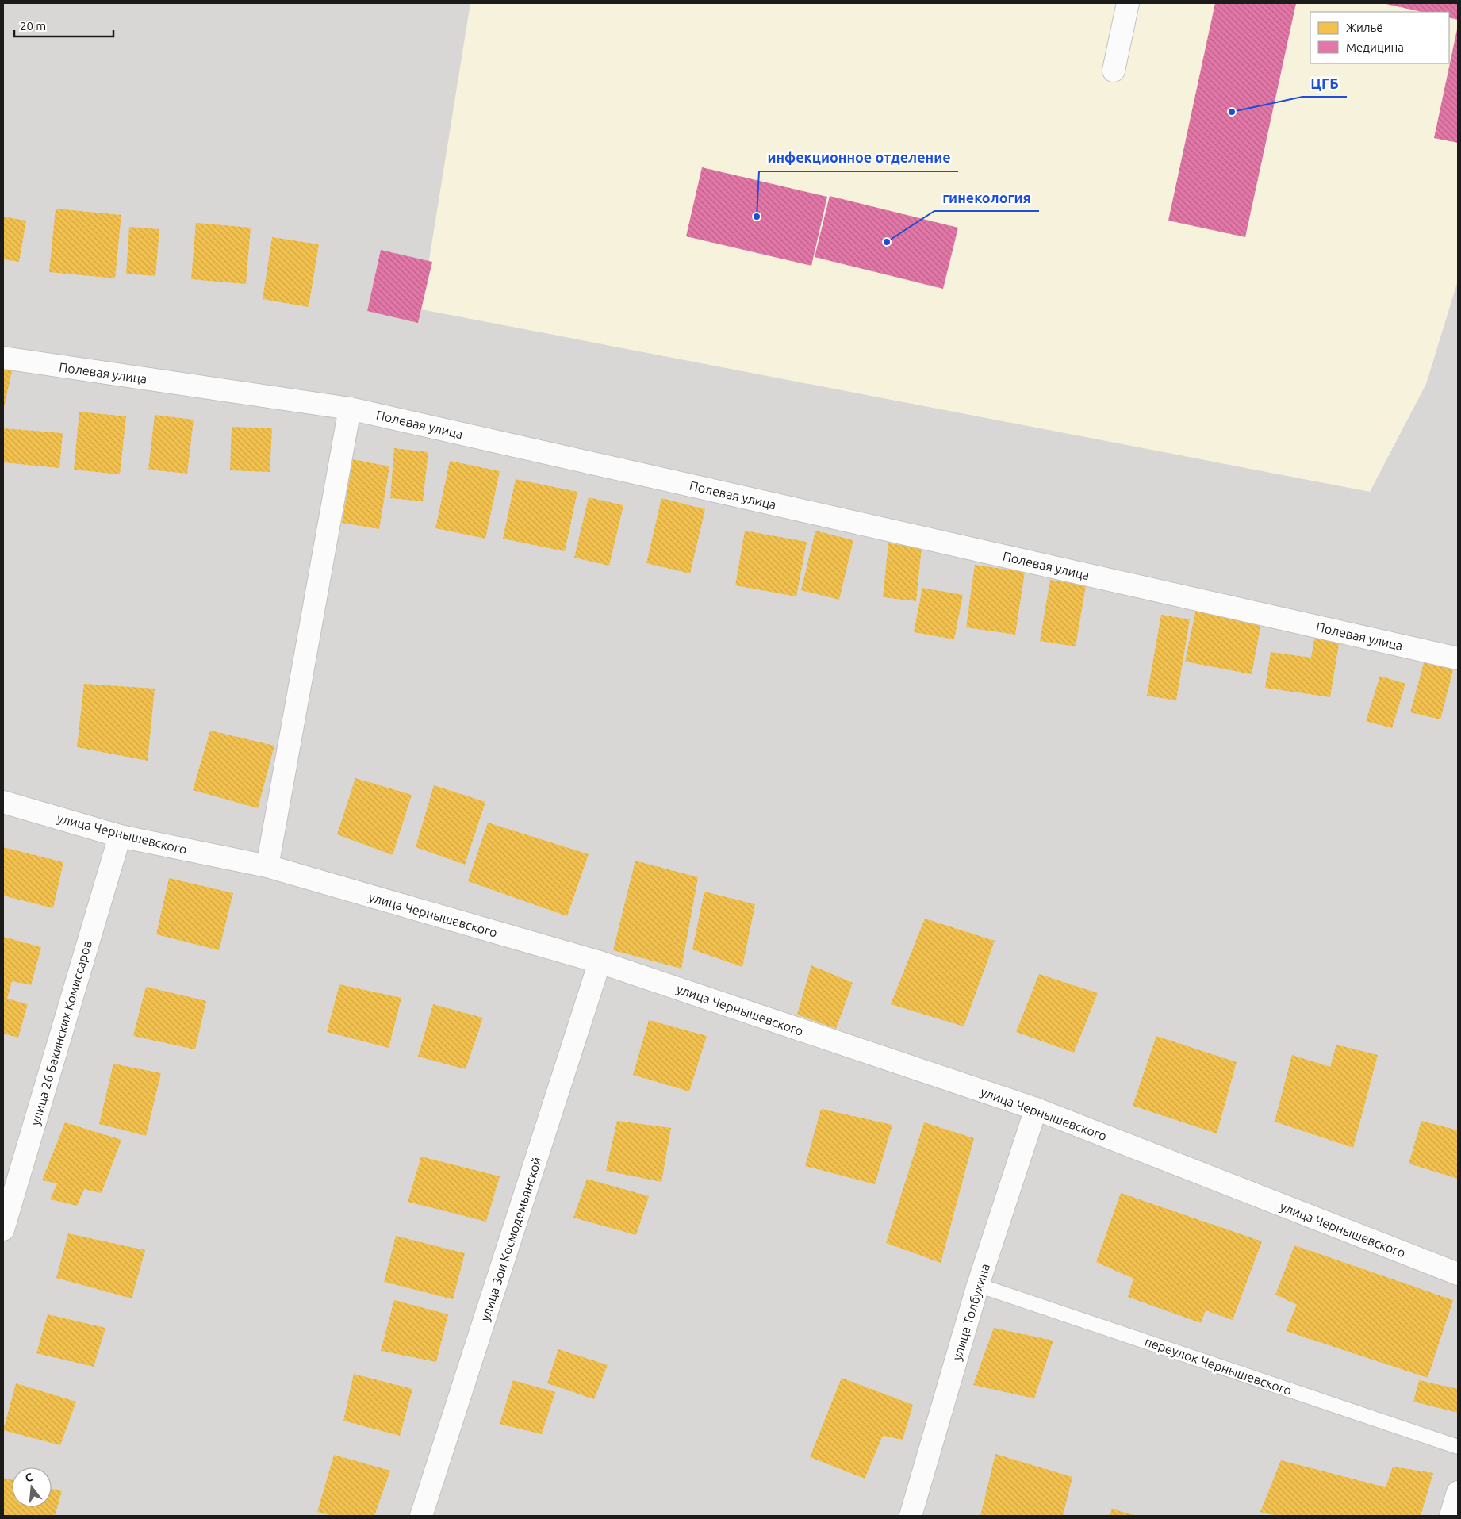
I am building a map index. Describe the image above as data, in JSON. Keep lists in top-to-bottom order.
{
  "streets": {
    "street": [
      "Полевая улица",
      "улица Чернышевского",
      "улица 26 Бакинских Комиссаров",
      "улица Зои Космодемьянской",
      "улица Толбухина"
    ],
    "lane": ["переулок Чернышевского"]
  },
  "crossings": [
    ["улица Чернышевского", "улица 26 Бакинских Комиссаров"],
    ["улица Чернышевского", "улица Зои Космодемьянской"],
    ["улица Чернышевского", "улица Толбухина"],
    ["улица Толбухина", "переулок Чернышевского"]
  ],
  "places": ["ЦГБ", "инфекционное отделение", "гинекология"],
  "legend": ["Жильё", "Медицина"],
  "scale_bar": "20 m",
  "north": "top"
}
